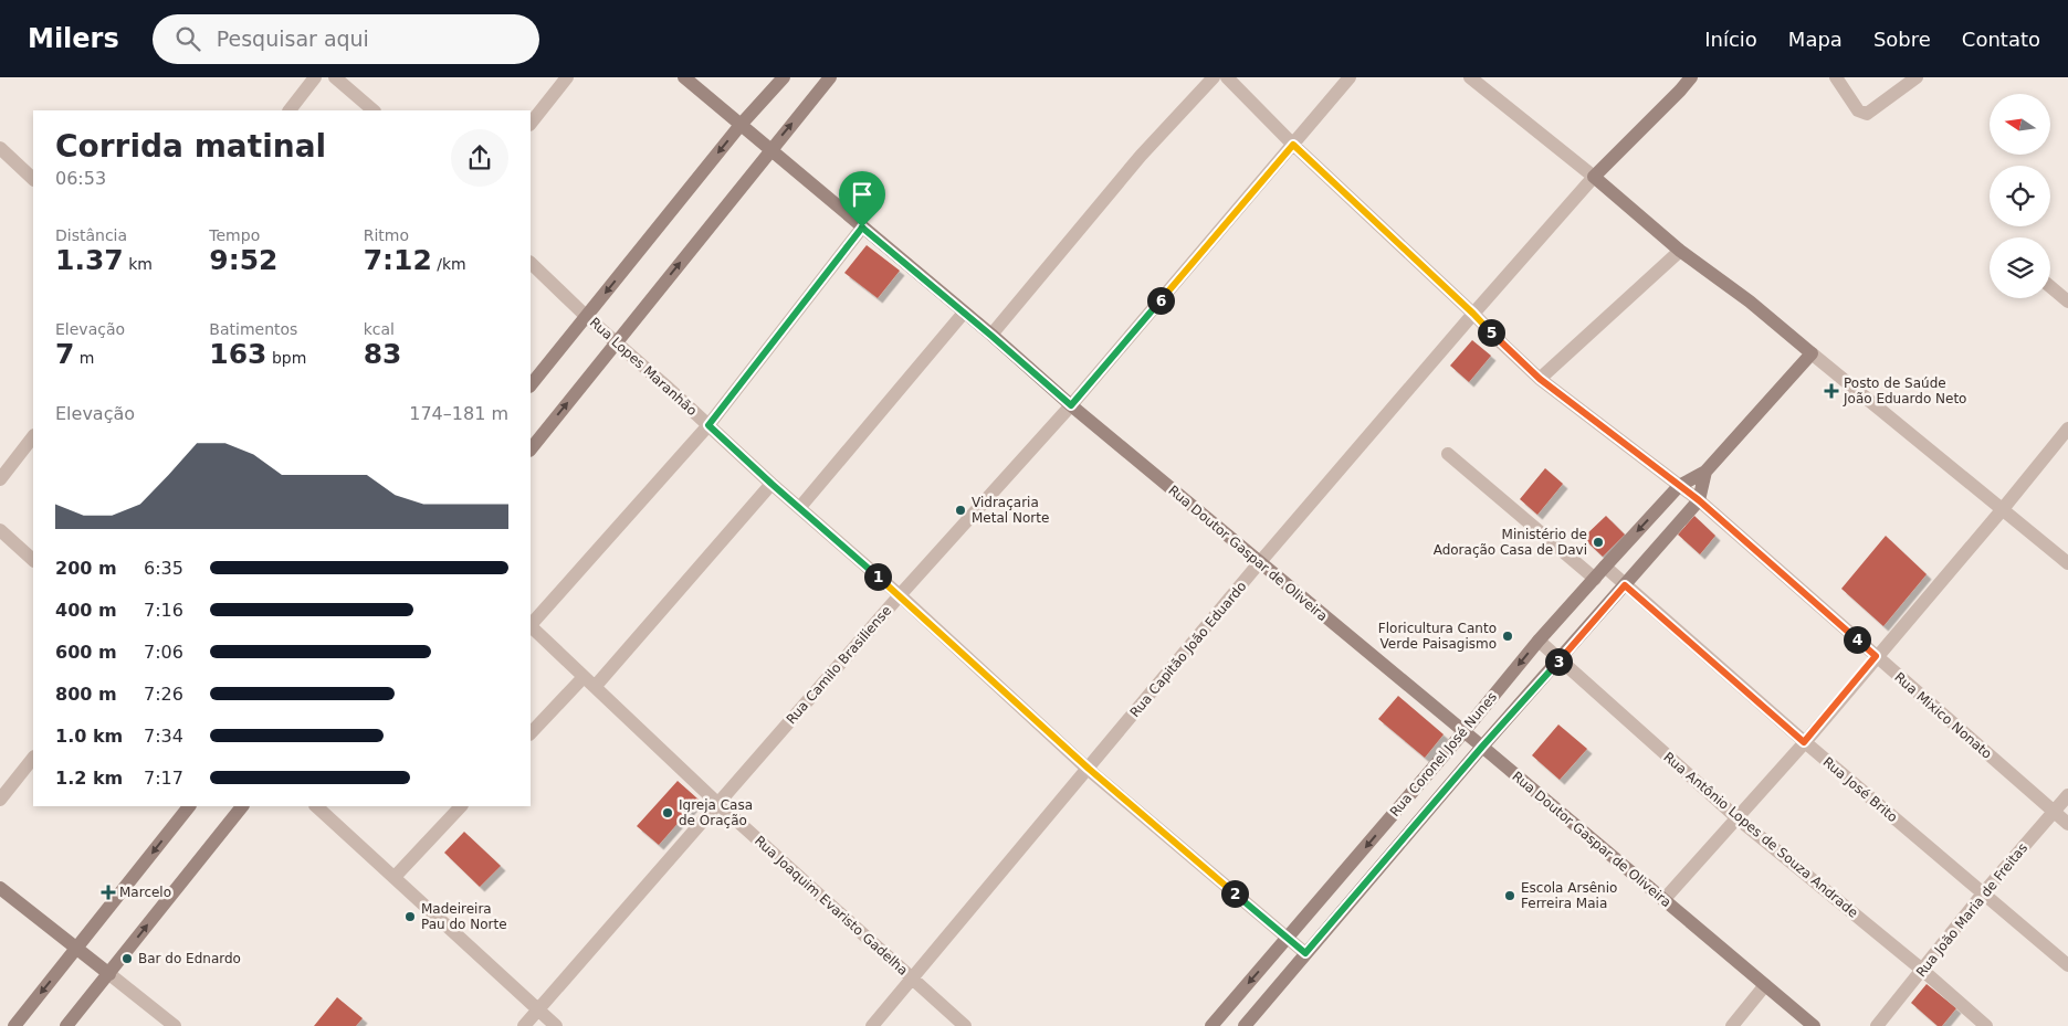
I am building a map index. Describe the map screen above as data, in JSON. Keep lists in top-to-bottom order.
{
  "streets": {
    "street": [
      "Rua Lopes Maranhão",
      "Rua Doutor Gaspar de Oliveira",
      "Rua Capitão João Eduardo",
      "Rua Camilo Brasiliense",
      "Rua Mixico Nonato",
      "Rua Coronel José Nunes",
      "Rua José Brito",
      "Rua Antônio Lopes de Souza Andrade",
      "Rua Joaquim Evaristo Gadelha",
      "Rua João Maria de Freitas"
    ]
  },
  "crossings": [
    ["Rua Lopes Maranhão", "Rua Capitão João Eduardo"],
    ["Rua Lopes Maranhão", "Rua Camilo Brasiliense"],
    ["Rua Lopes Maranhão", "Rua Coronel José Nunes"],
    ["Rua Doutor Gaspar de Oliveira", "Rua Capitão João Eduardo"],
    ["Rua Doutor Gaspar de Oliveira", "Rua Camilo Brasiliense"],
    ["Rua Doutor Gaspar de Oliveira", "Rua Coronel José Nunes"],
    ["Rua Capitão João Eduardo", "Rua Mixico Nonato"],
    ["Rua Capitão João Eduardo", "Rua Joaquim Evaristo Gadelha"],
    ["Rua Camilo Brasiliense", "Rua Mixico Nonato"],
    ["Rua Camilo Brasiliense", "Rua Joaquim Evaristo Gadelha"],
    ["Rua Mixico Nonato", "Rua Coronel José Nunes"],
    ["Rua Mixico Nonato", "Rua João Maria de Freitas"],
    ["Rua Coronel José Nunes", "Rua José Brito"],
    ["Rua Coronel José Nunes", "Rua Antônio Lopes de Souza Andrade"],
    ["Rua José Brito", "Rua João Maria de Freitas"],
    ["Rua Antônio Lopes de Souza Andrade", "Rua João Maria de Freitas"]
  ],
  "places": {
    "health": ["Posto de Saúde João Eduardo Neto", "Marcelo"],
    "other": [
      "Vidraçaria Metal Norte",
      "Ministério de Adoração Casa de Davi",
      "Floricultura Canto Verde Paisagismo",
      "Igreja Casa de Oração",
      "Escola Arsênio Ferreira Maia",
      "Madeireira Pau do Norte",
      "Bar do Ednardo"
    ]
  },
  "north": "left",
  "page": {
    "header": "Milers",
    "search": "Pesquisar aqui",
    "nav": [
      "Início",
      "Mapa",
      "Sobre",
      "Contato"
    ],
    "heading": ["Corrida matinal", "06:53"],
    "stats": [
      ["Distância", "1.37 km"],
      ["Tempo", "9:52"],
      ["Ritmo", "7:12 /km"],
      ["Elevação", "7 m"],
      ["Batimentos", "163 bpm"],
      ["kcal", "83"]
    ],
    "pins": [
      "6",
      "5",
      "1",
      "4",
      "3",
      "2"
    ],
    "chart": ["Elevação", "174–181 m"],
    "list": [
      {
        "name": "200 m",
        "note": "6:35"
      },
      {
        "name": "400 m",
        "note": "7:16"
      },
      {
        "name": "600 m",
        "note": "7:06"
      },
      {
        "name": "800 m",
        "note": "7:26"
      },
      {
        "name": "1.0 km",
        "note": "7:34"
      },
      {
        "name": "1.2 km",
        "note": "7:17"
      }
    ]
  }
}
